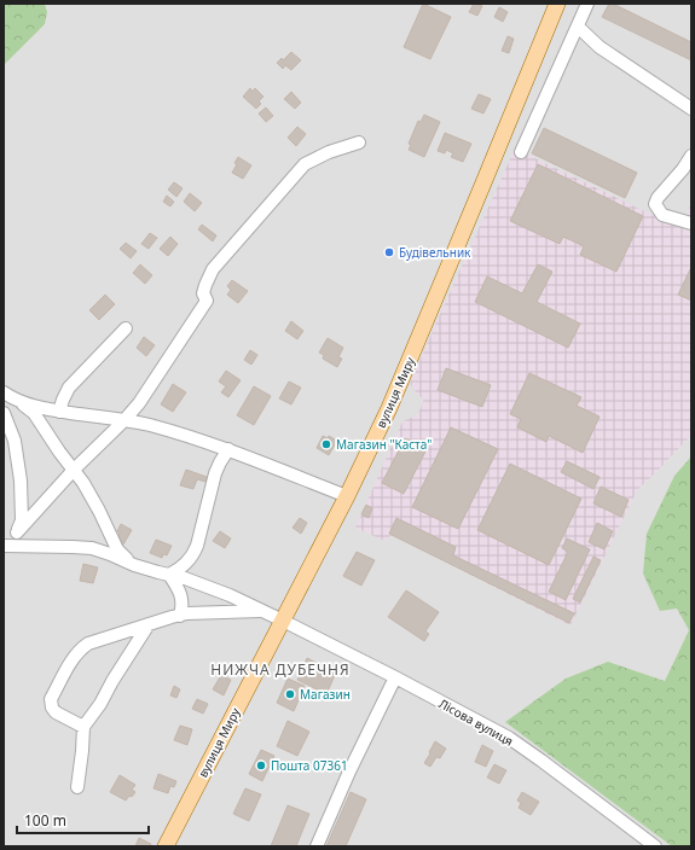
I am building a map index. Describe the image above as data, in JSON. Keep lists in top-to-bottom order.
{
  "streets": {
    "main road": ["вулиця Миру"],
    "street": ["Лісова вулиця"]
  },
  "crossings": [
    ["вулиця Миру", "Лісова вулиця"]
  ],
  "districts": ["НИЖЧА ДУБЕЧНЯ"],
  "places": [
    "Будівельник",
    "Магазин \"Каста\"",
    "Магазин",
    "Пошта 07361"
  ],
  "scale_bar": "100 m"
}
